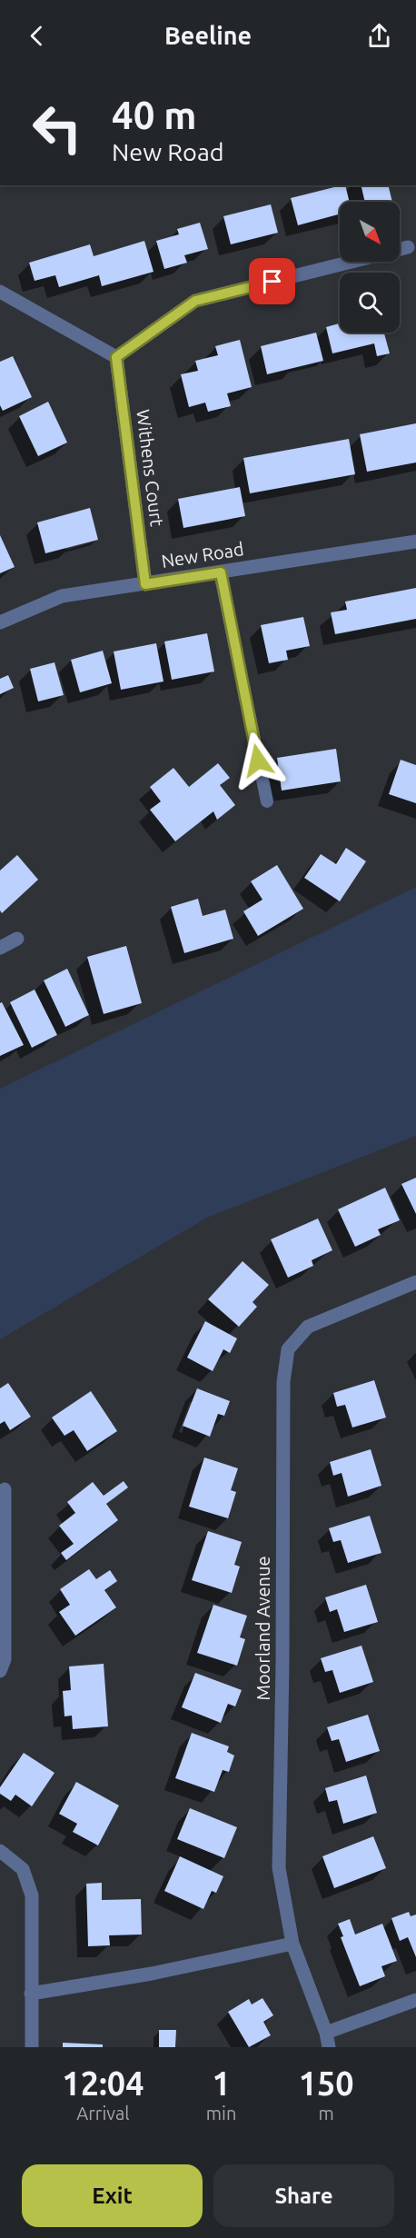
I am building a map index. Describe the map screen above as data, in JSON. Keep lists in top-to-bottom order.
{
  "streets": {
    "street": ["Withens Court", "New Road", "Moorland Avenue"]
  },
  "crossings": [
    ["Withens Court", "New Road"]
  ],
  "north": "bottom right",
  "page": {
    "header": "Beeline",
    "turn": ["40 m", "New Road"],
    "eta": [
      "12:04",
      "Arrival",
      "1",
      "min",
      "150",
      "m"
    ],
    "buttons": ["Exit", "Share"]
  }
}
